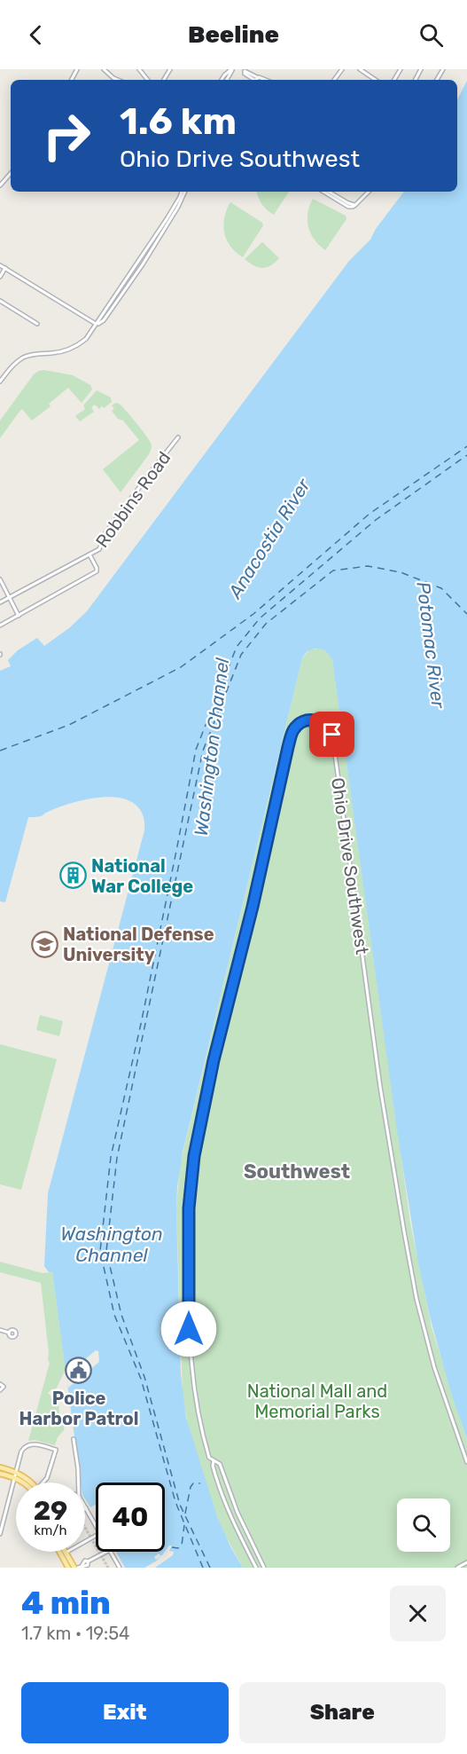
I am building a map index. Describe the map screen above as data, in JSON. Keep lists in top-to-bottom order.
{
  "streets": {
    "street": ["Robbins Road", "Ohio Drive Southwest"]
  },
  "districts": ["Southwest"],
  "water": ["Anacostia River", "Potomac River", "Washington Channel"],
  "parks": ["National Mall and Memorial Parks"],
  "places": {
    "building": ["National War College"],
    "school or university": ["National Defense University"],
    "public building": ["Police Harbor Patrol"]
  },
  "page": {
    "header": "Beeline",
    "turn": ["1.6 km", "Ohio Drive Southwest"],
    "speed": "29 km/h",
    "limit": "40",
    "heading": ["4 min", "1.7 km · 19:54"],
    "buttons": ["Exit", "Share"]
  }
}
